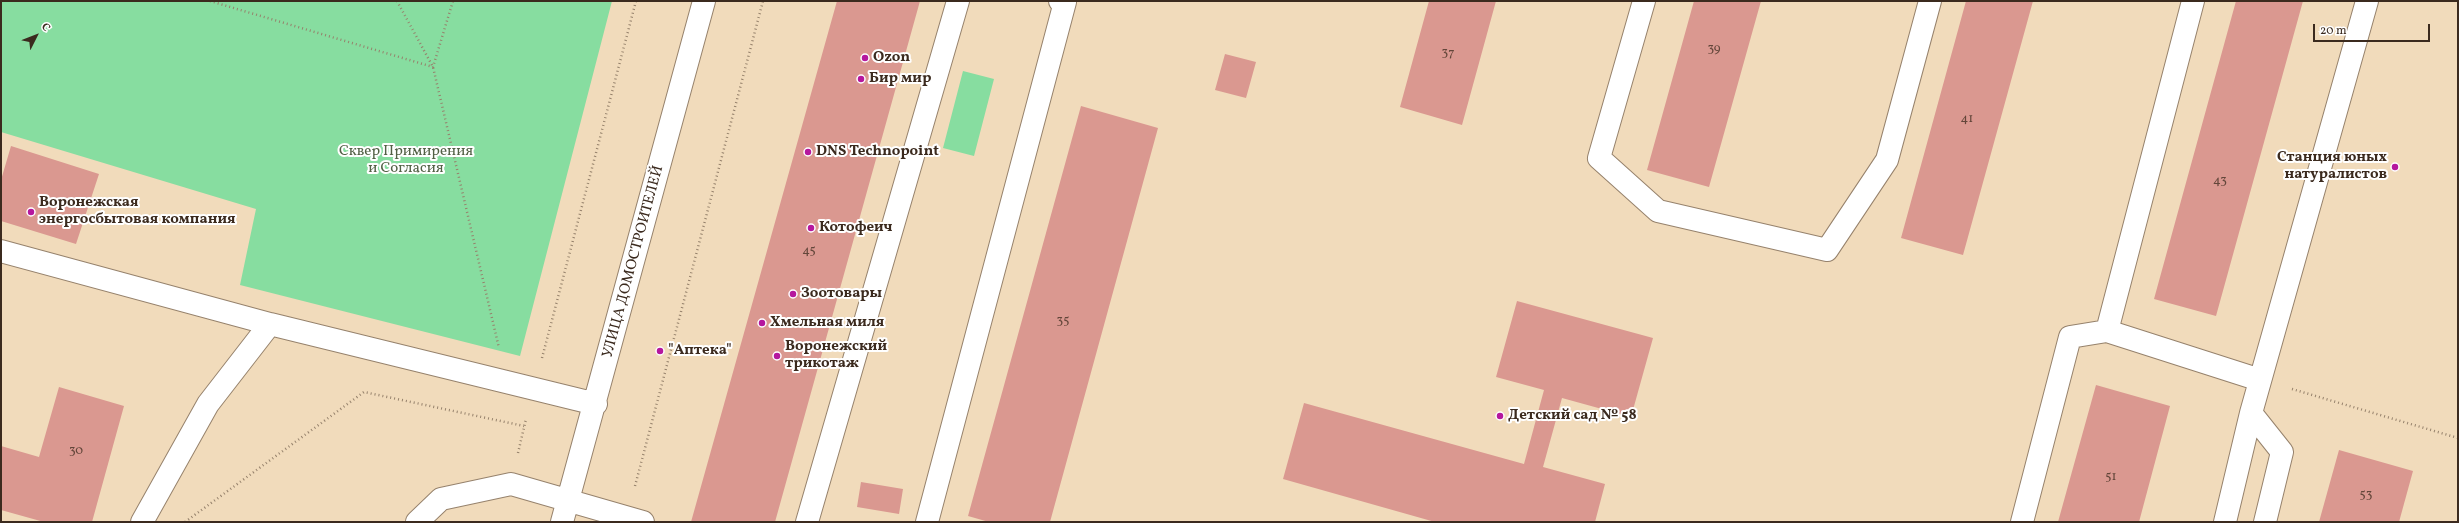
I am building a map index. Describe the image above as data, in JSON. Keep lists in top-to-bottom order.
{
  "streets": {
    "street": ["УЛИЦА ДОМОСТРОИТЕЛЕЙ"]
  },
  "parks": ["Сквер Примирения и Согласия"],
  "places": [
    "Ozon",
    "Бир мир",
    "DNS Technopoint",
    "Станция юных натуралистов",
    "Воронежская энергосбытовая компания",
    "Котофеич",
    "Зоотовары",
    "Хмельная миля",
    "\"Аптека\"",
    "Воронежский трикотаж",
    "Детский сад № 58"
  ],
  "house_numbers": [
    "39",
    "37",
    "41",
    "43",
    "45",
    "35",
    "30",
    "51",
    "53"
  ],
  "scale_bar": "20 m",
  "north": "top right"
}
